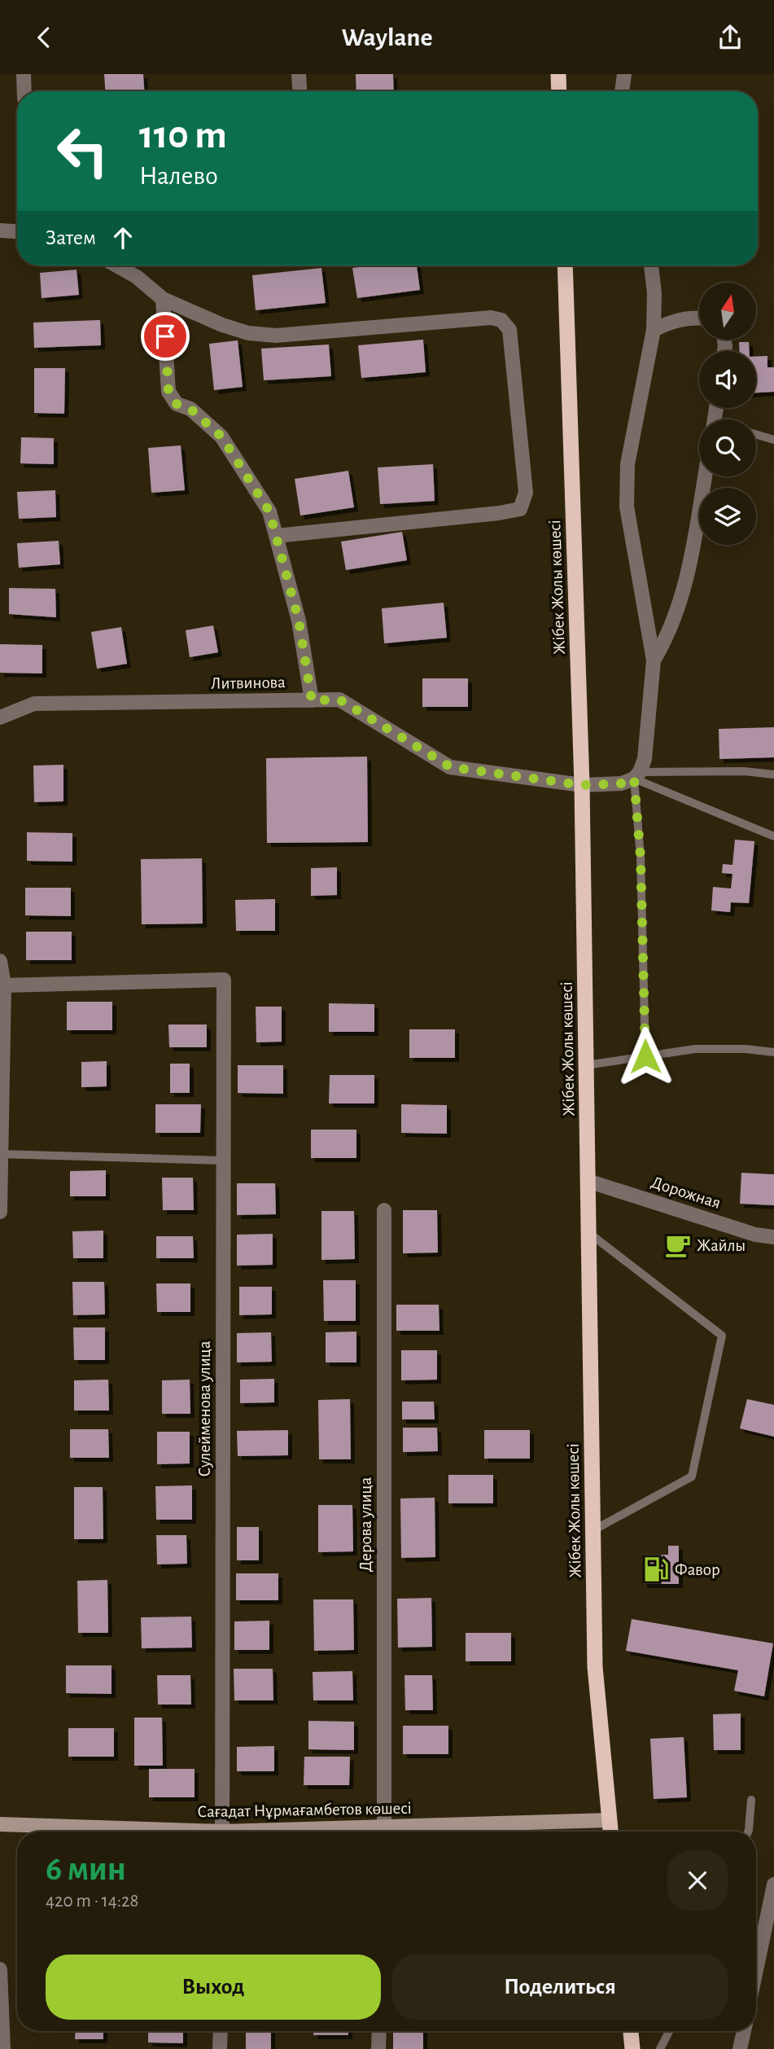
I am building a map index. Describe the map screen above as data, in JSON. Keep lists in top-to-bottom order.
{
  "streets": {
    "highway": ["Жібек Жолы көшесі"],
    "main road": ["Сағадат Нұрмағамбетов көшесі"],
    "street": [
      "Литвинова",
      "Дорожная",
      "Сулейменова улица",
      "Дерова улица"
    ]
  },
  "crossings": [
    ["Жібек Жолы көшесі", "Литвинова"],
    ["Жібек Жолы көшесі", "Дорожная"],
    ["Жібек Жолы көшесі", "Сағадат Нұрмағамбетов көшесі"]
  ],
  "places": {
    "cafe": ["Жайлы"],
    "fuel station": ["Фавор"]
  },
  "north": "top",
  "page": {
    "header": "Waylane",
    "turn": ["110 m", "Налево"],
    "then": "Затем",
    "heading": ["6 мин", "420 m · 14:28"],
    "buttons": ["Выход", "Поделиться"]
  }
}
